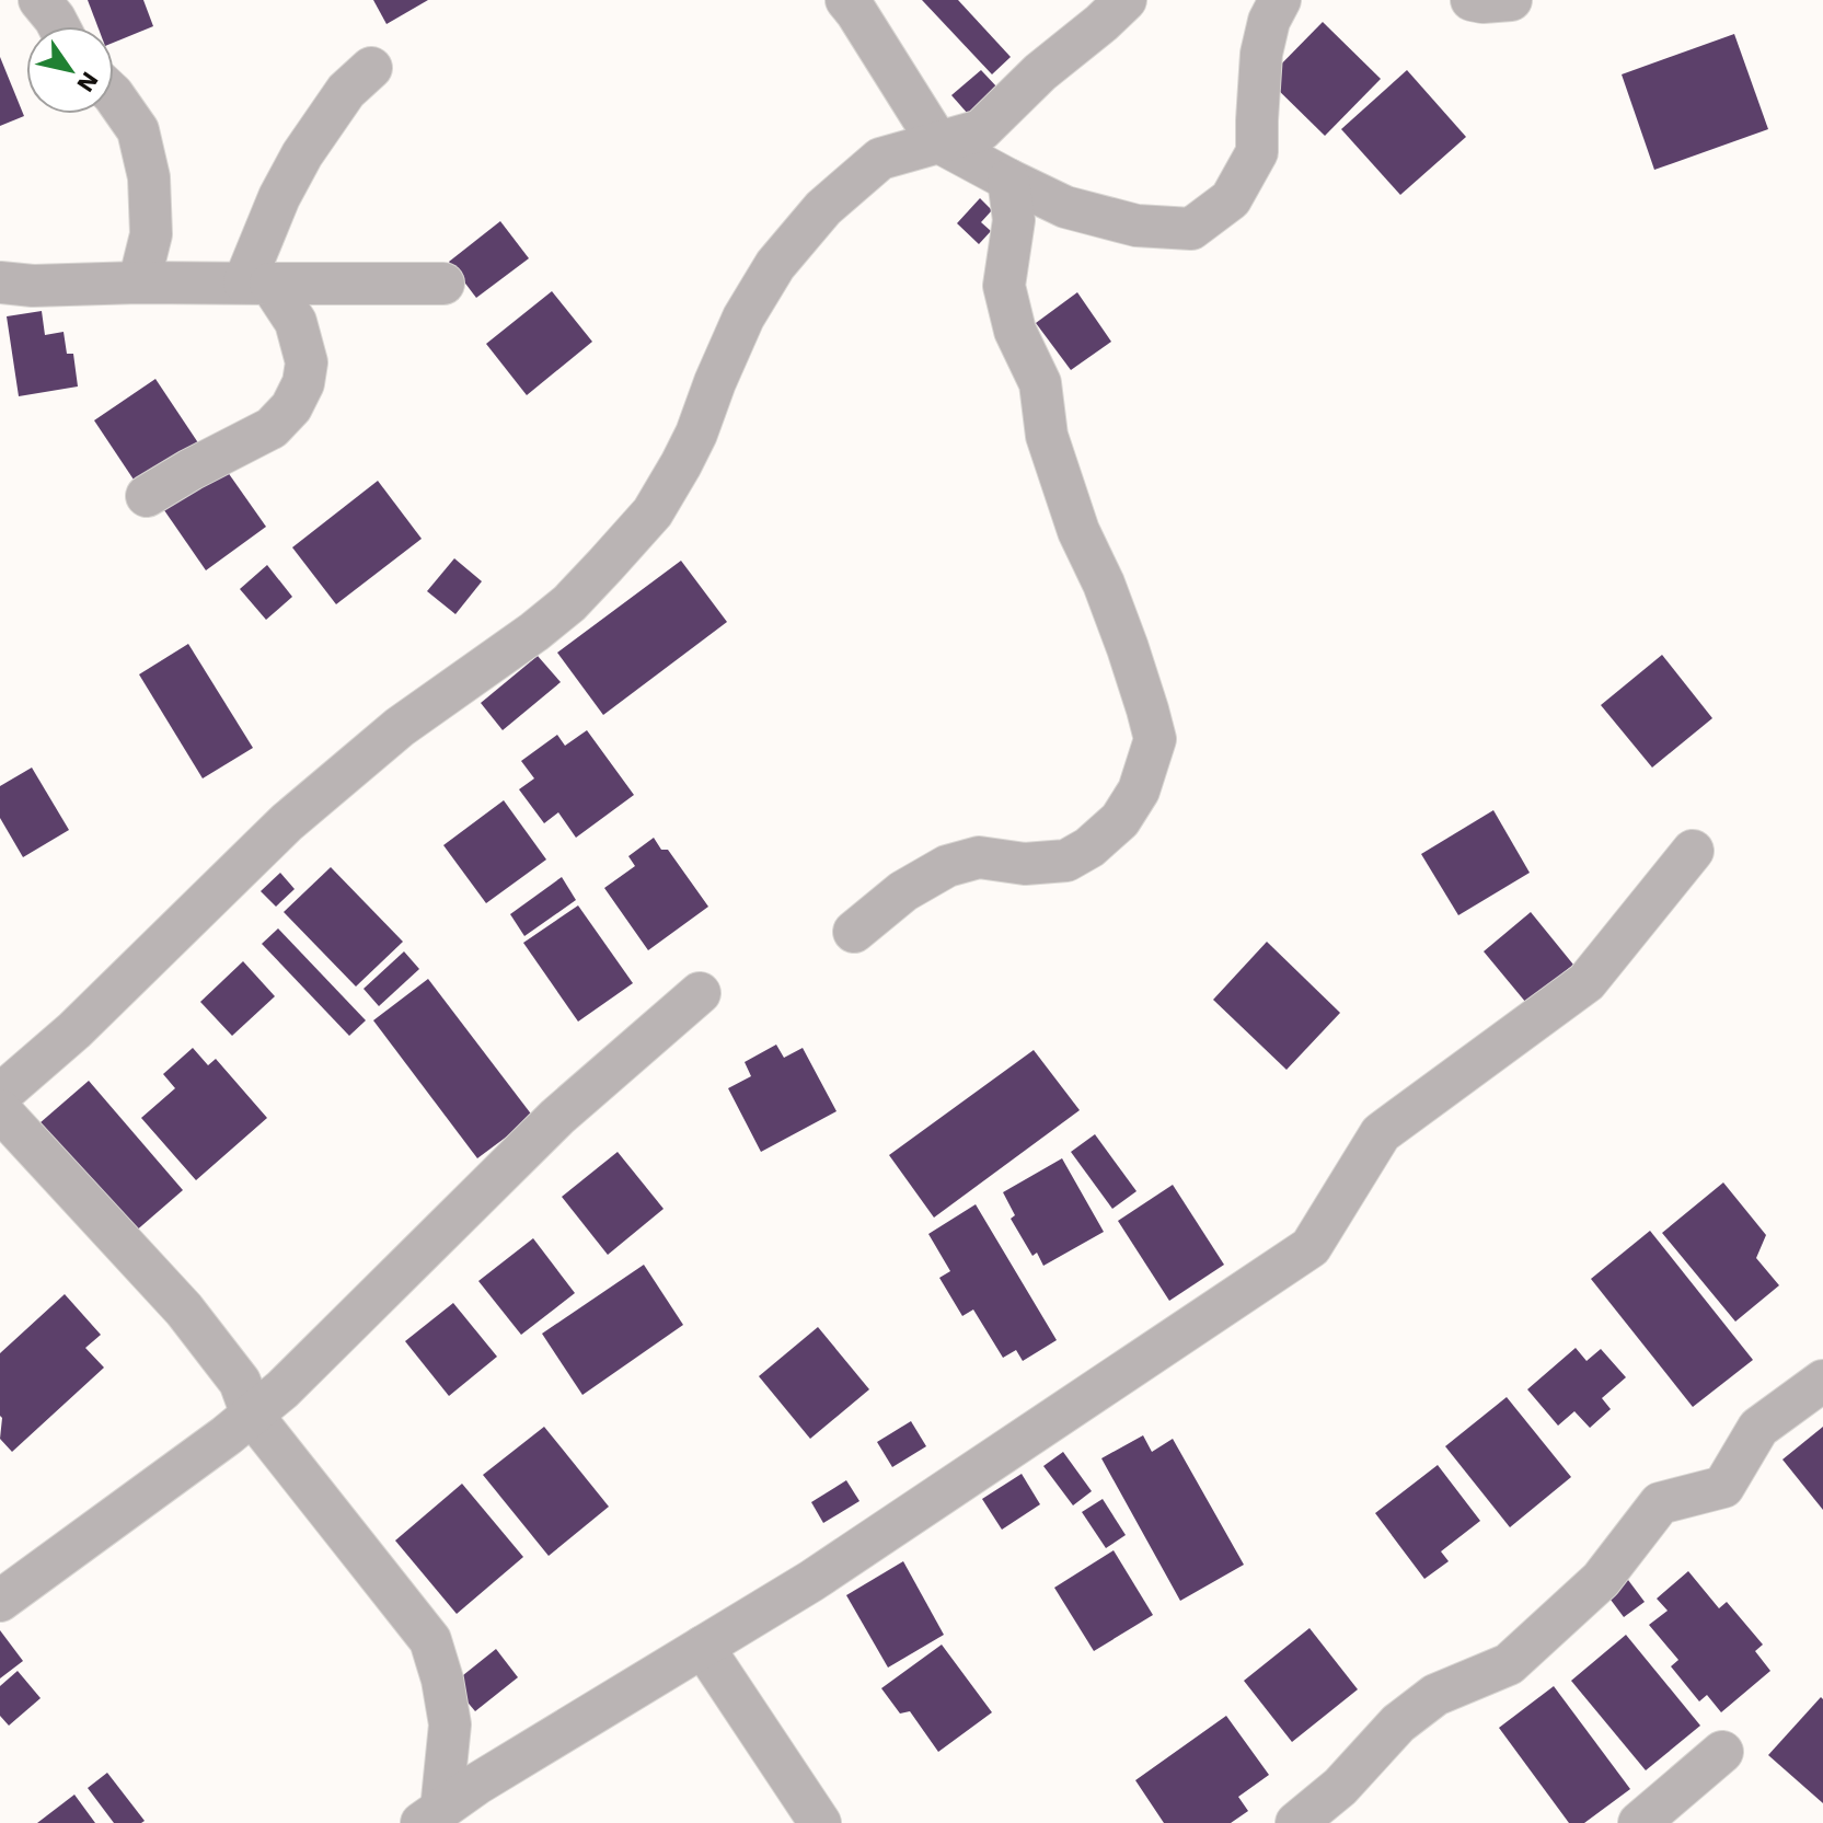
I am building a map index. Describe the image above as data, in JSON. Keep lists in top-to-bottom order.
{
  "north": "bottom right"
}
